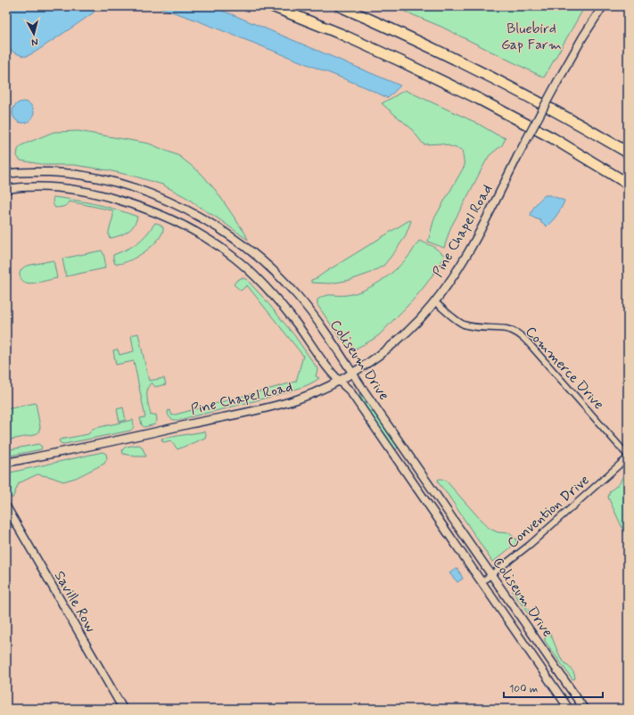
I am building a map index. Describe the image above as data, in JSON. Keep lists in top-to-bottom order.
{
  "streets": {
    "street": [
      "Pine Chapel Road",
      "Coliseum Drive",
      "Commerce Drive",
      "Convention Drive",
      "Saville Row"
    ]
  },
  "crossings": [
    ["Pine Chapel Road", "Coliseum Drive"],
    ["Pine Chapel Road", "Commerce Drive"],
    ["Coliseum Drive", "Convention Drive"],
    ["Commerce Drive", "Convention Drive"]
  ],
  "parks": ["Bluebird Gap Farm"],
  "scale_bar": "100 m",
  "north": "bottom"
}
